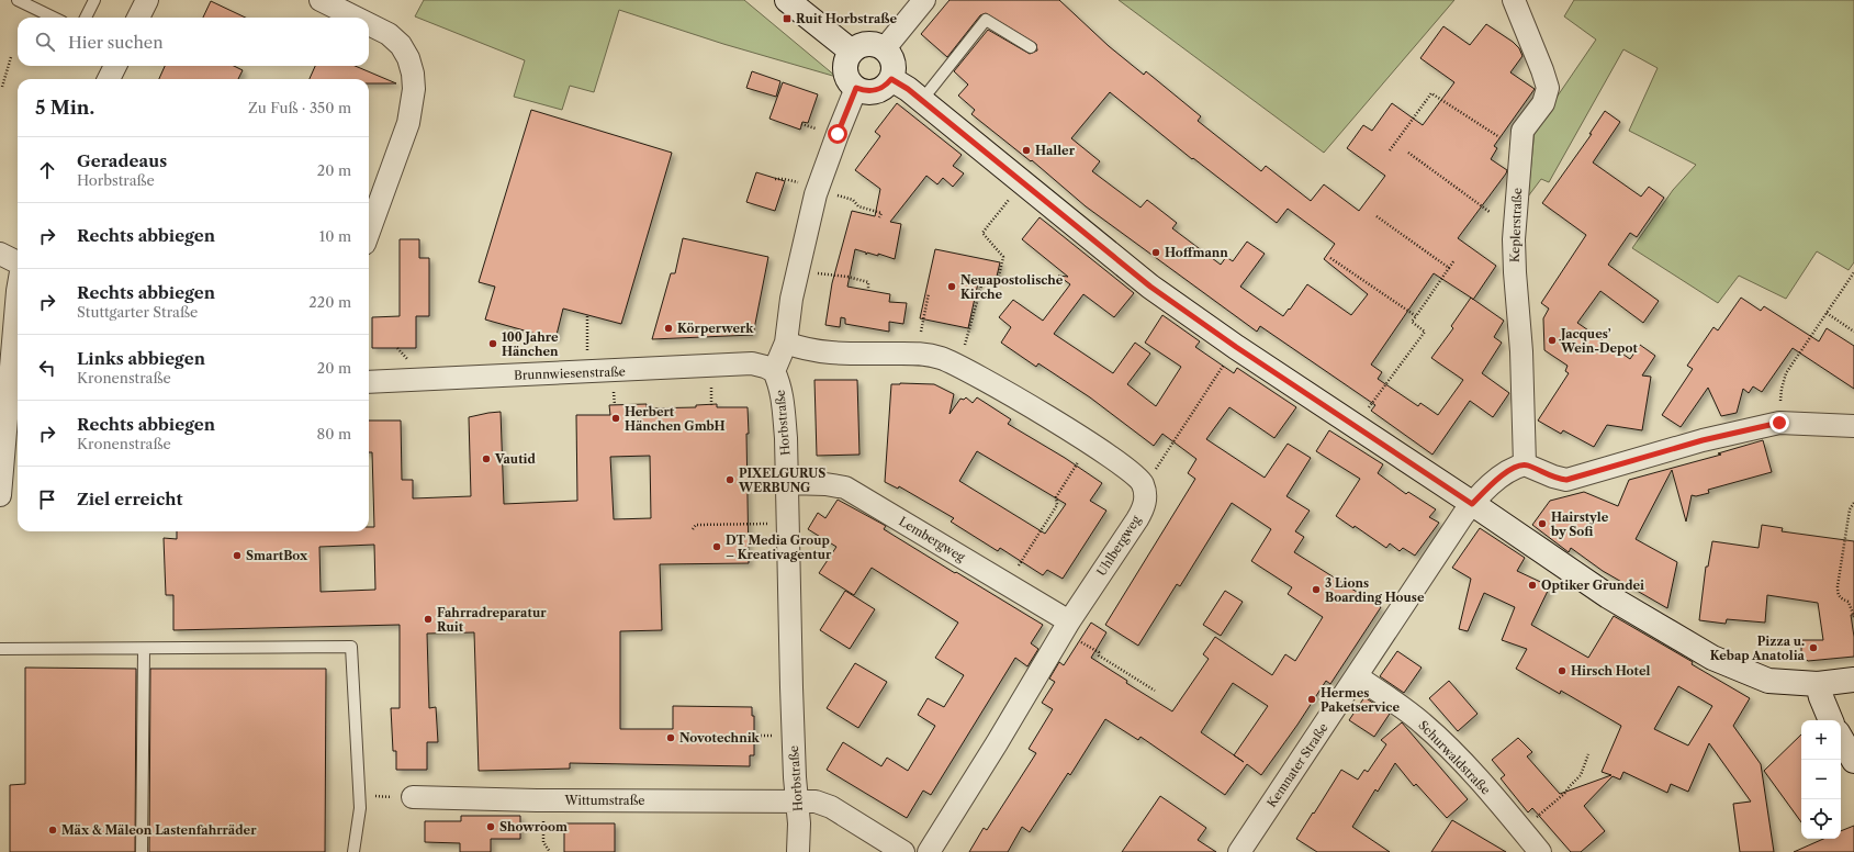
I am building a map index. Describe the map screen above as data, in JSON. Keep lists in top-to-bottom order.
{
  "streets": {
    "street": [
      "Keplerstraße",
      "Brunnwiesenstraße",
      "Horbstraße",
      "Lembergweg",
      "Uhlbergweg",
      "Schurwaldstraße",
      "Kemnater Straße",
      "Wittumstraße"
    ]
  },
  "crossings": [
    ["Keplerstraße", "Kemnater Straße"],
    ["Brunnwiesenstraße", "Horbstraße"],
    ["Horbstraße", "Lembergweg"],
    ["Horbstraße", "Wittumstraße"],
    ["Lembergweg", "Uhlbergweg"],
    ["Schurwaldstraße", "Kemnater Straße"]
  ],
  "places": {
    "transit": ["Ruit Horbstraße"],
    "other": [
      "Haller",
      "Hoffmann",
      "Neuapostolische Kirche",
      "Körperwerk",
      "Jacques’ Wein-Depot",
      "100 Jahre Hänchen",
      "Herbert Hänchen GmbH",
      "Vautid",
      "PIXELGURUS WERBUNG",
      "Hairstyle by Sofi",
      "DT Media Group – Kreativagentur",
      "SmartBox",
      "Optiker Grundei",
      "3 Lions Boarding House",
      "Fahrradreparatur Ruit",
      "Pizza u. Kebap Anatolia",
      "Hirsch Hotel",
      "Hermes Paketservice",
      "Novotechnik",
      "Showroom",
      "Mäx & Mäleon Lastenfahrräder"
    ]
  },
  "page": {
    "search": "Hier suchen",
    "heading": ["5 Min.", "Zu Fuß · 350 m"],
    "list": [
      ["Geradeaus", "Horbstraße", "20 m"],
      ["Rechts abbiegen", "10 m"],
      ["Rechts abbiegen", "Stuttgarter Straße", "220 m"],
      ["Links abbiegen", "Kronenstraße", "20 m"],
      ["Rechts abbiegen", "Kronenstraße", "80 m"],
      "Ziel erreicht"
    ],
    "map_buttons": ["+", "−"]
  }
}
